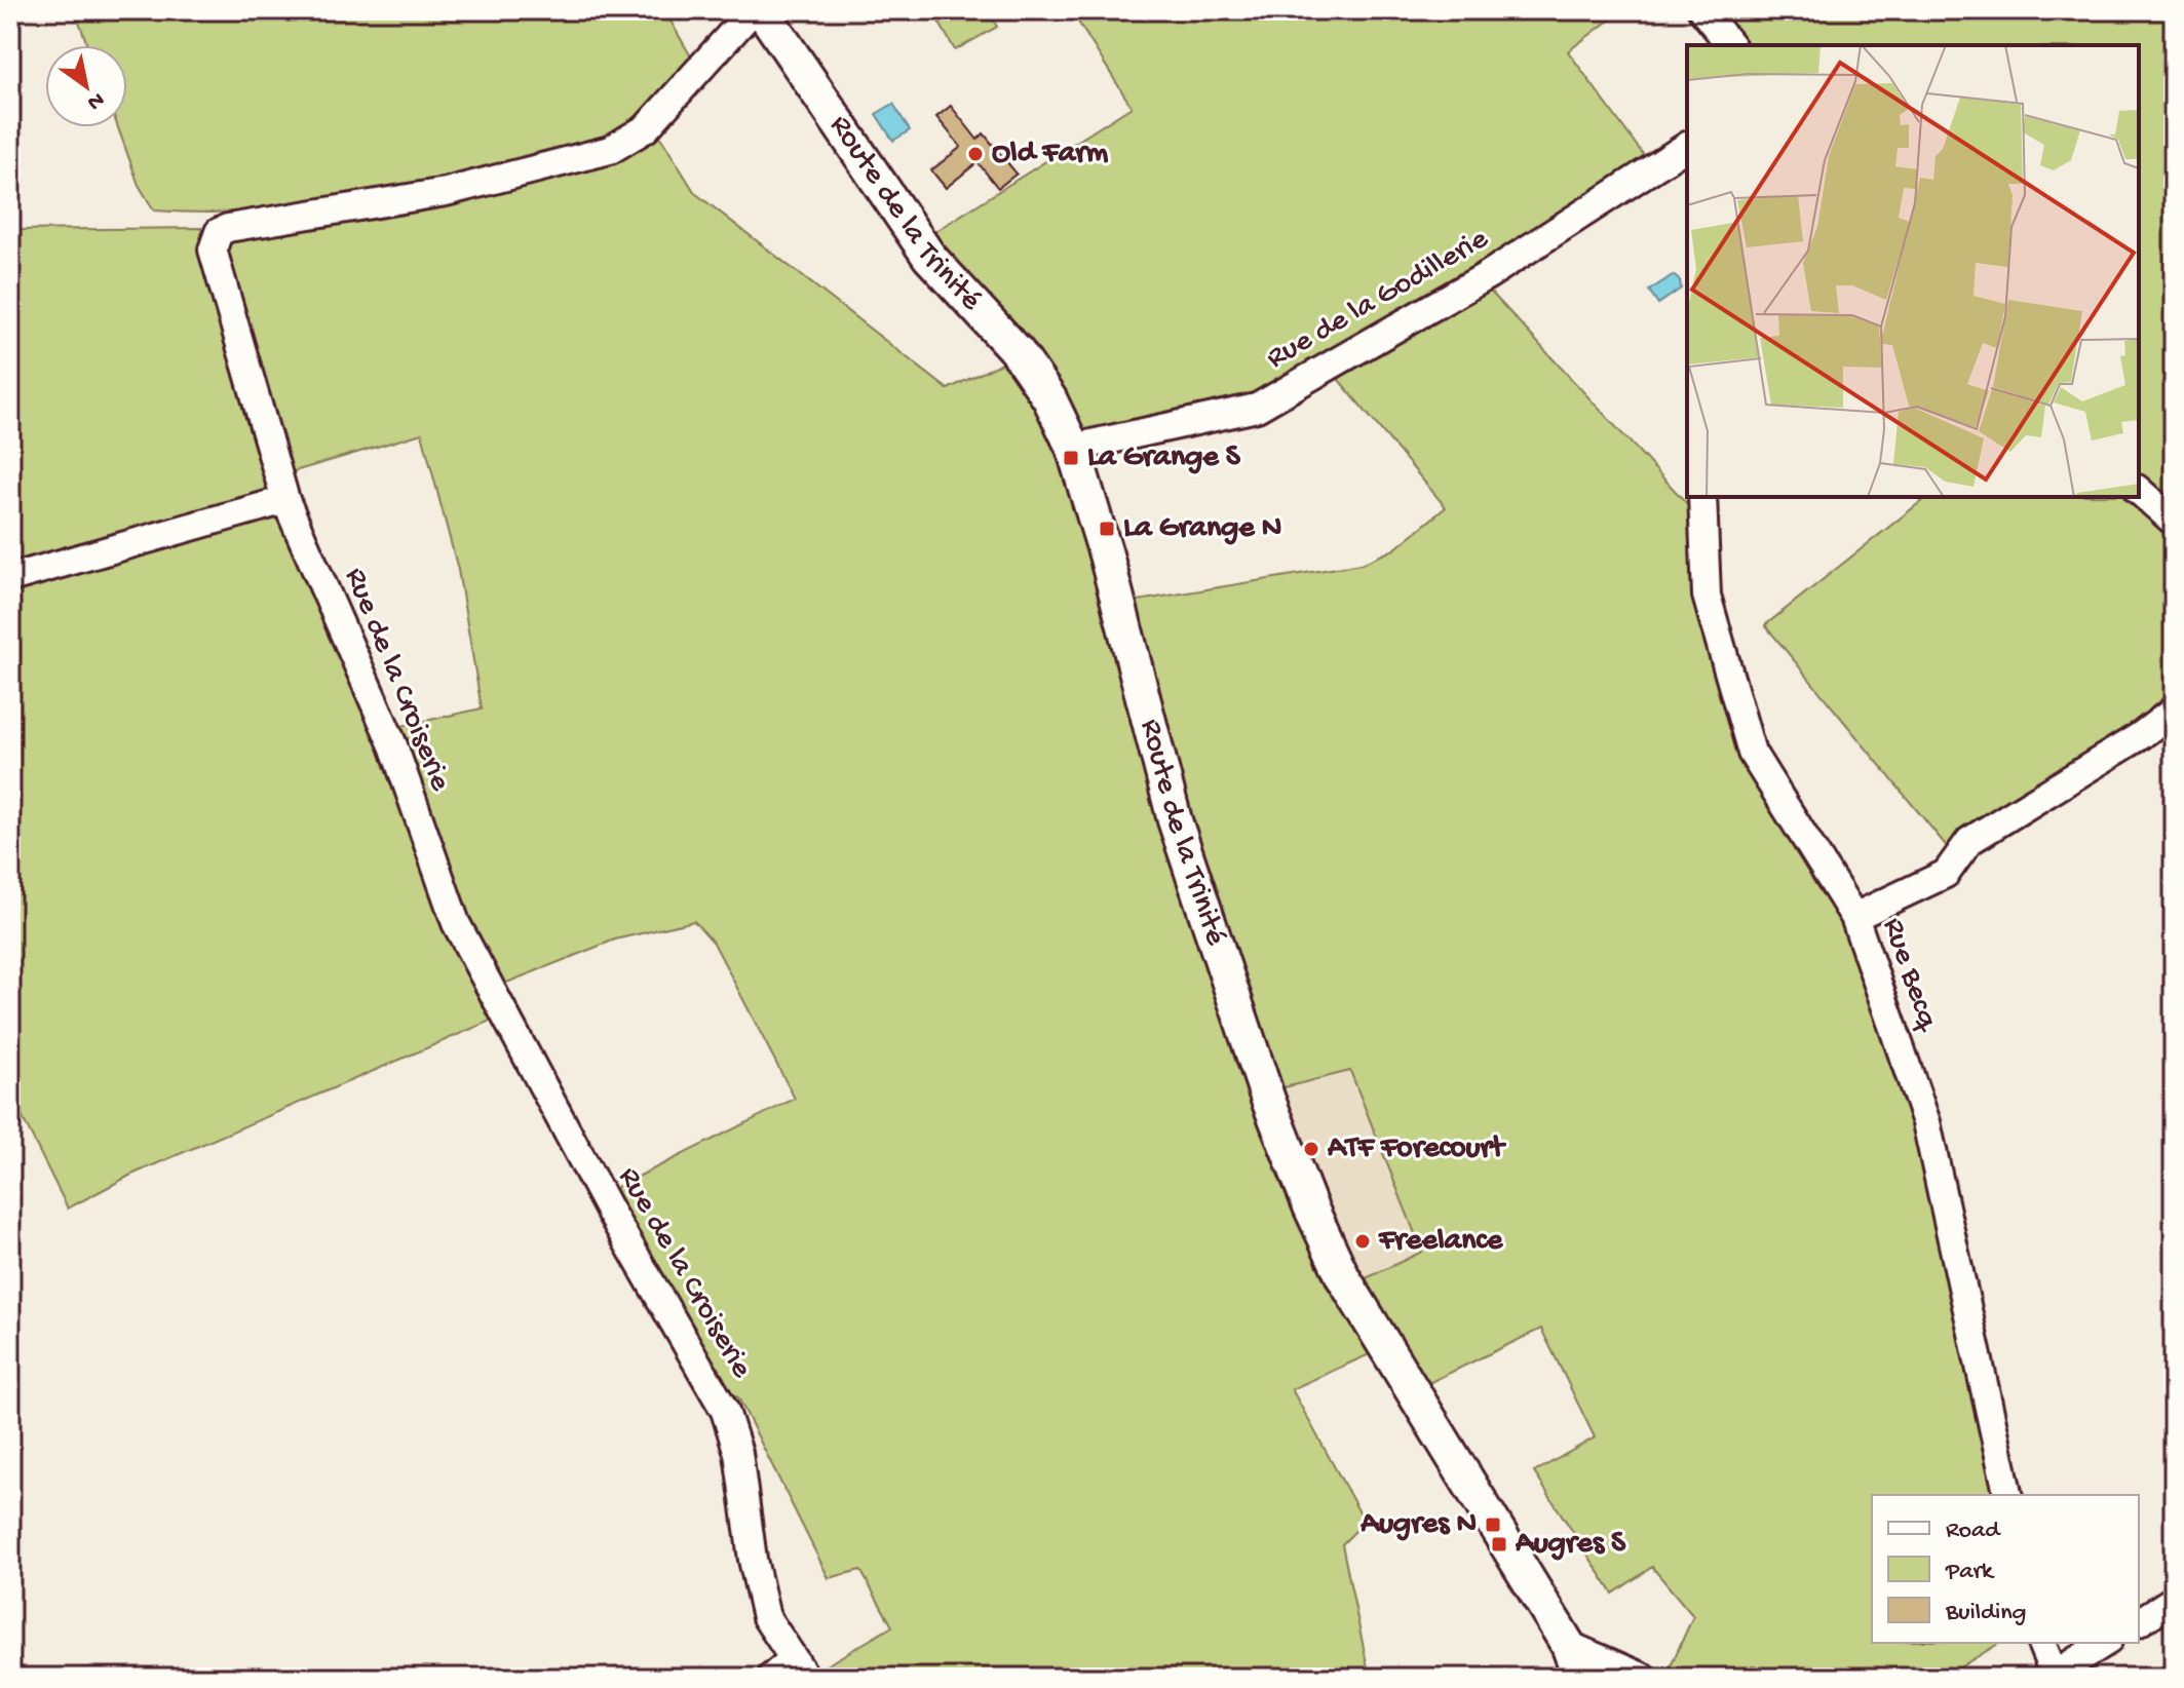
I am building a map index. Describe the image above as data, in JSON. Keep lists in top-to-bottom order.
{
  "streets": {
    "main road": ["Route de la Trinité"],
    "street": ["Rue de la Godillerie", "Rue de la Croiserie", "Rue Becq"]
  },
  "crossings": [
    ["Route de la Trinité", "Rue de la Godillerie"]
  ],
  "places": {
    "other": ["Old Farm", "ATF Forecourt", "Freelance"],
    "transit": [
      "La Grange S",
      "La Grange N",
      "Augres N",
      "Augres S"
    ]
  },
  "legend": ["Road", "Park", "Building"],
  "north": "bottom right"
}
